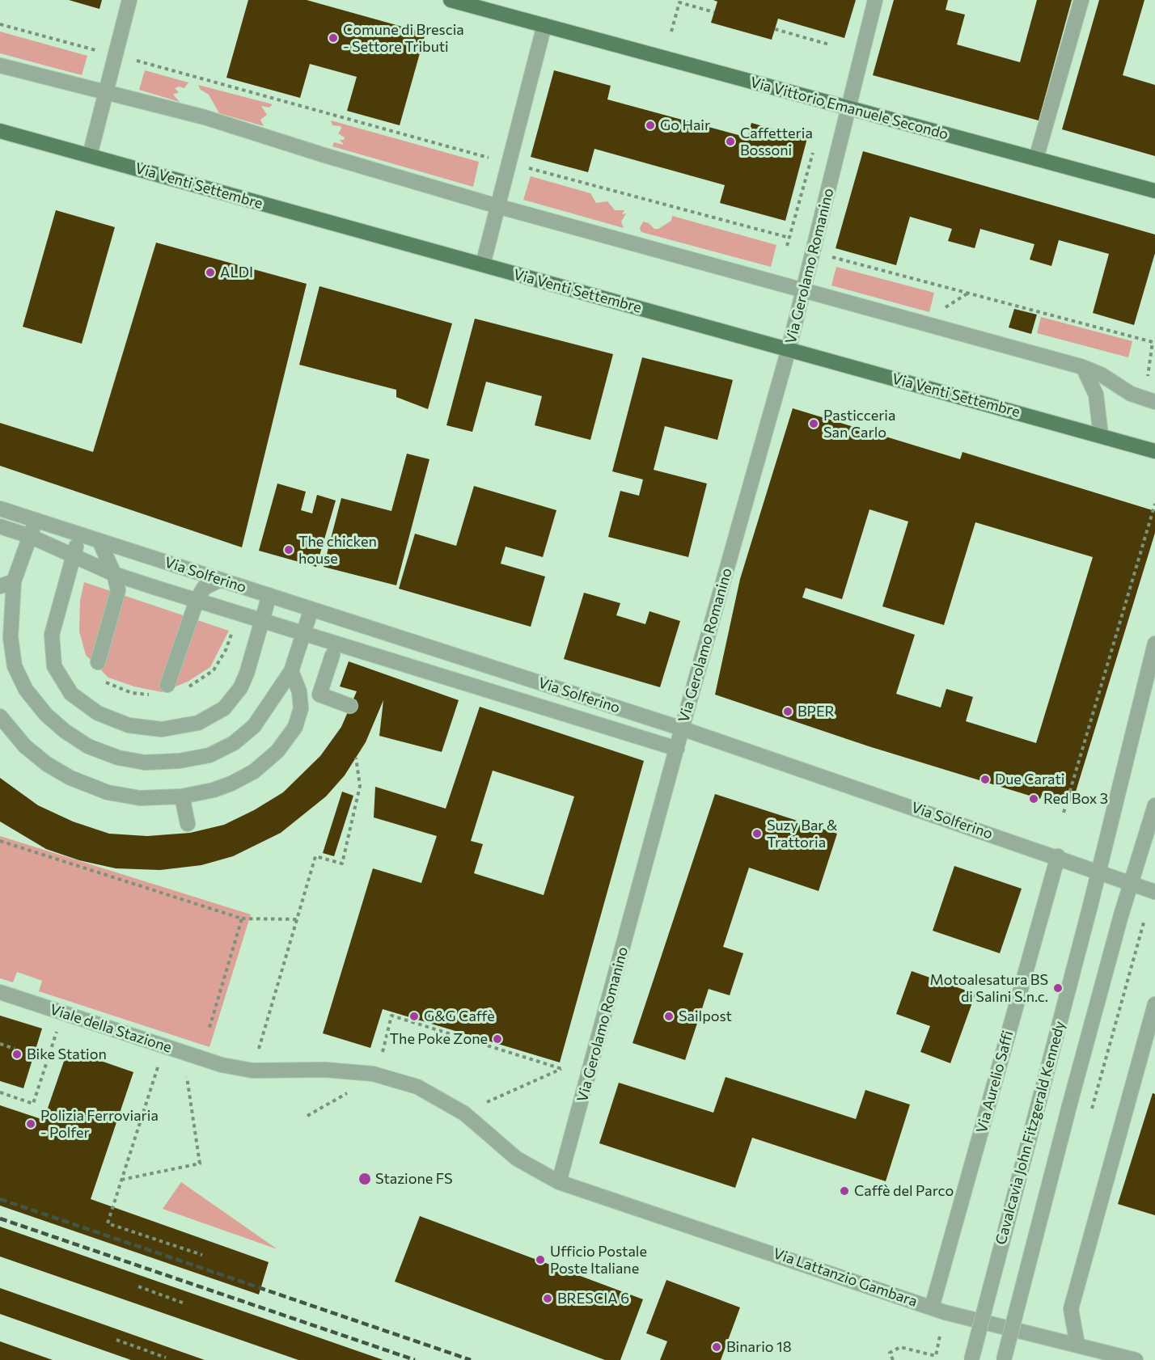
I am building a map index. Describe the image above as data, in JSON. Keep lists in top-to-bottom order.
{
  "streets": {
    "main road": ["Via Vittorio Emanuele Secondo", "Via Venti Settembre"],
    "street": [
      "Via Gerolamo Romanino",
      "Via Solferino",
      "Viale della Stazione",
      "Via Aurelio Saffi",
      "Cavalcavia John Fitzgerald Kennedy",
      "Via Lattanzio Gambara"
    ]
  },
  "crossings": [
    ["Via Vittorio Emanuele Secondo", "Via Gerolamo Romanino"],
    ["Via Venti Settembre", "Via Gerolamo Romanino"],
    ["Via Gerolamo Romanino", "Via Solferino"],
    ["Via Gerolamo Romanino", "Via Lattanzio Gambara"],
    ["Via Solferino", "Via Aurelio Saffi"],
    ["Via Solferino", "Cavalcavia John Fitzgerald Kennedy"],
    ["Viale della Stazione", "Via Lattanzio Gambara"],
    ["Via Aurelio Saffi", "Via Lattanzio Gambara"]
  ],
  "places": [
    "Comune di Brescia - Settore Tributi",
    "Go Hair",
    "Caffetteria Bossoni",
    "ALDI",
    "Pasticceria San Carlo",
    "The chicken house",
    "BPER",
    "Due Carati",
    "Red Box 3",
    "Suzy Bar & Trattoria",
    "Motoalesatura BS di Salini S.n.c.",
    "G&G Caffè",
    "Sailpost",
    "The Poke Zone",
    "Bike Station",
    "Polizia Ferroviaria - Polfer",
    "Stazione FS",
    "Caffè del Parco",
    "Ufficio Postale Poste Italiane",
    "BRESCIA 6",
    "Binario 18"
  ]
}
